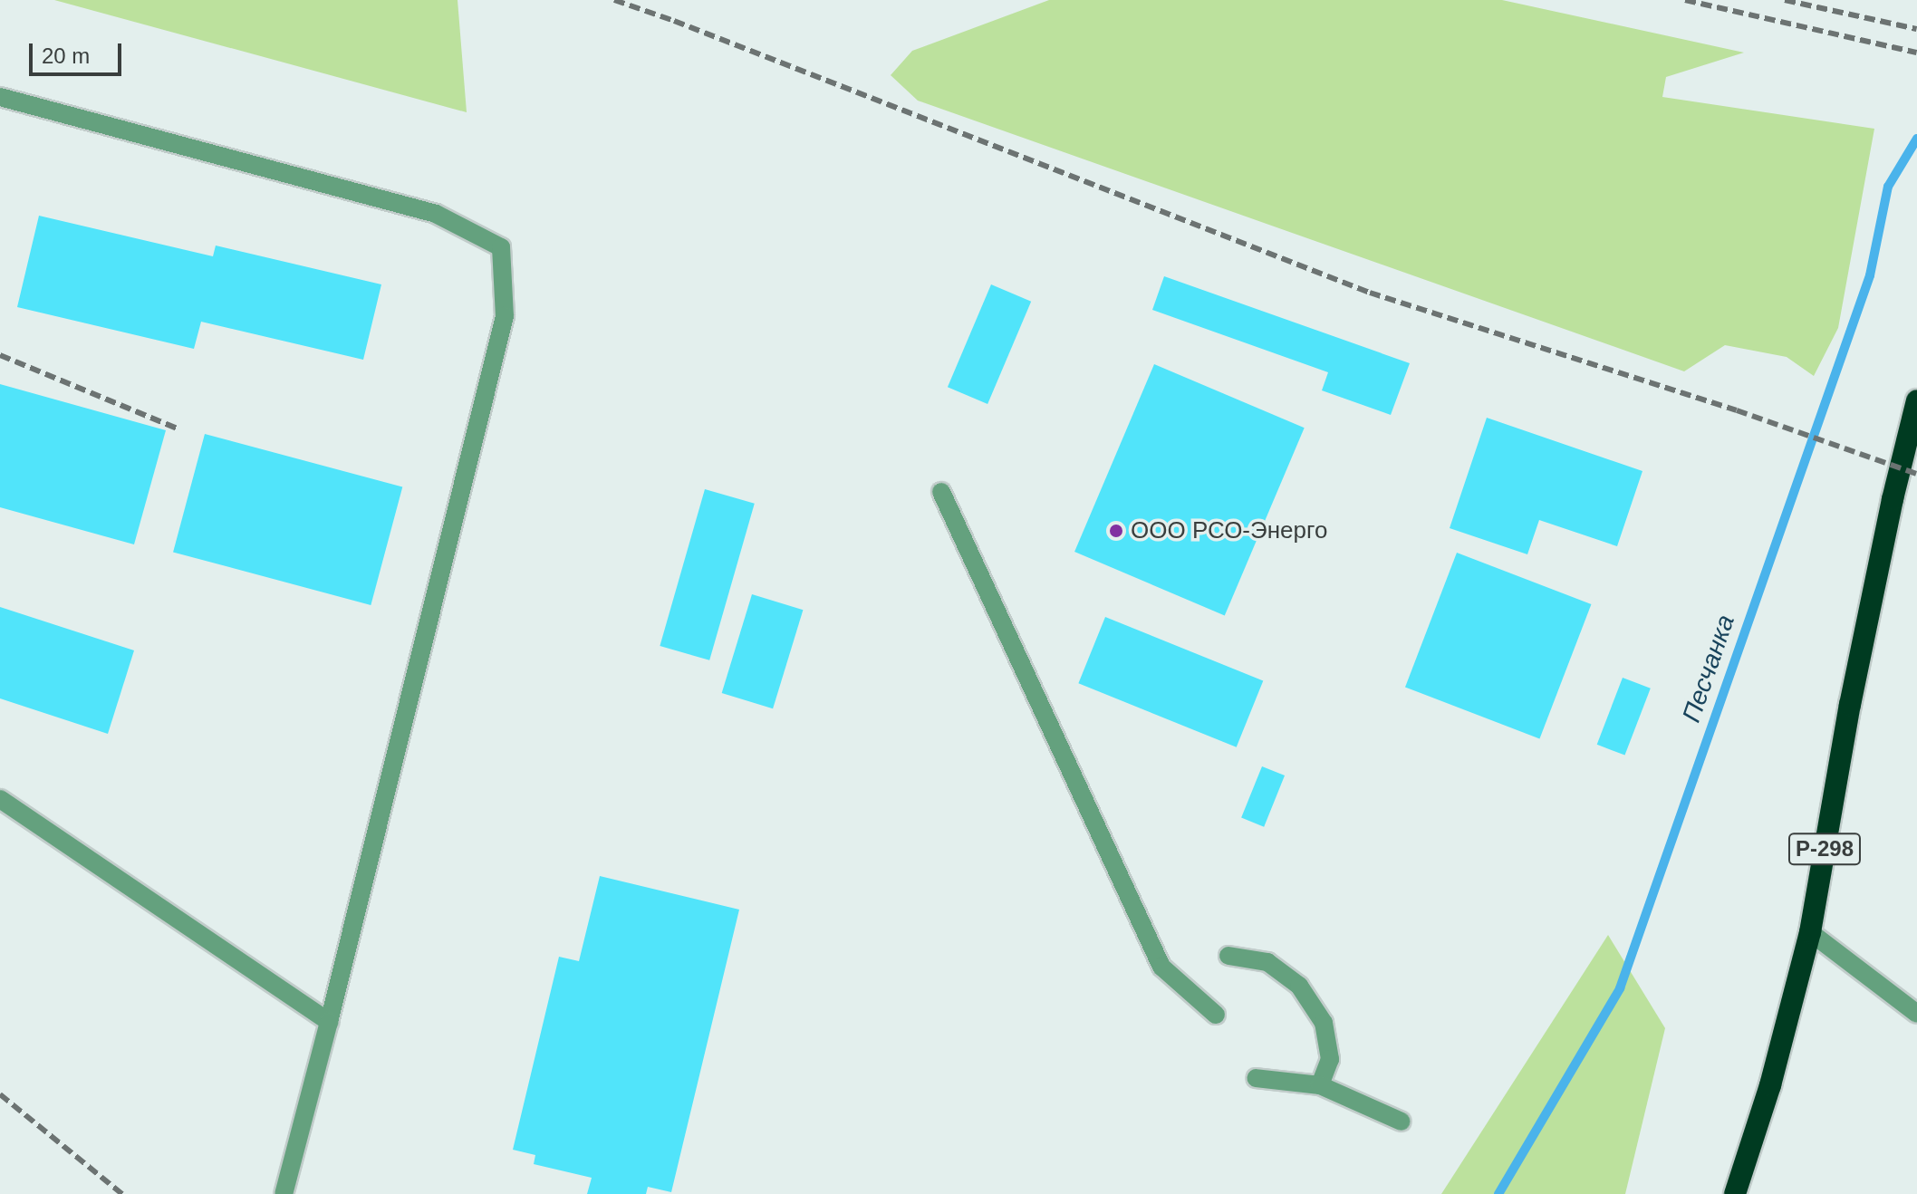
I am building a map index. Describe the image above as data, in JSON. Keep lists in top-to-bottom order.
{
  "streets": {
    "highway": ["Р-298"]
  },
  "water": ["Песчанка"],
  "places": ["ООО РСО-Энерго"],
  "scale_bar": "20 m"
}
